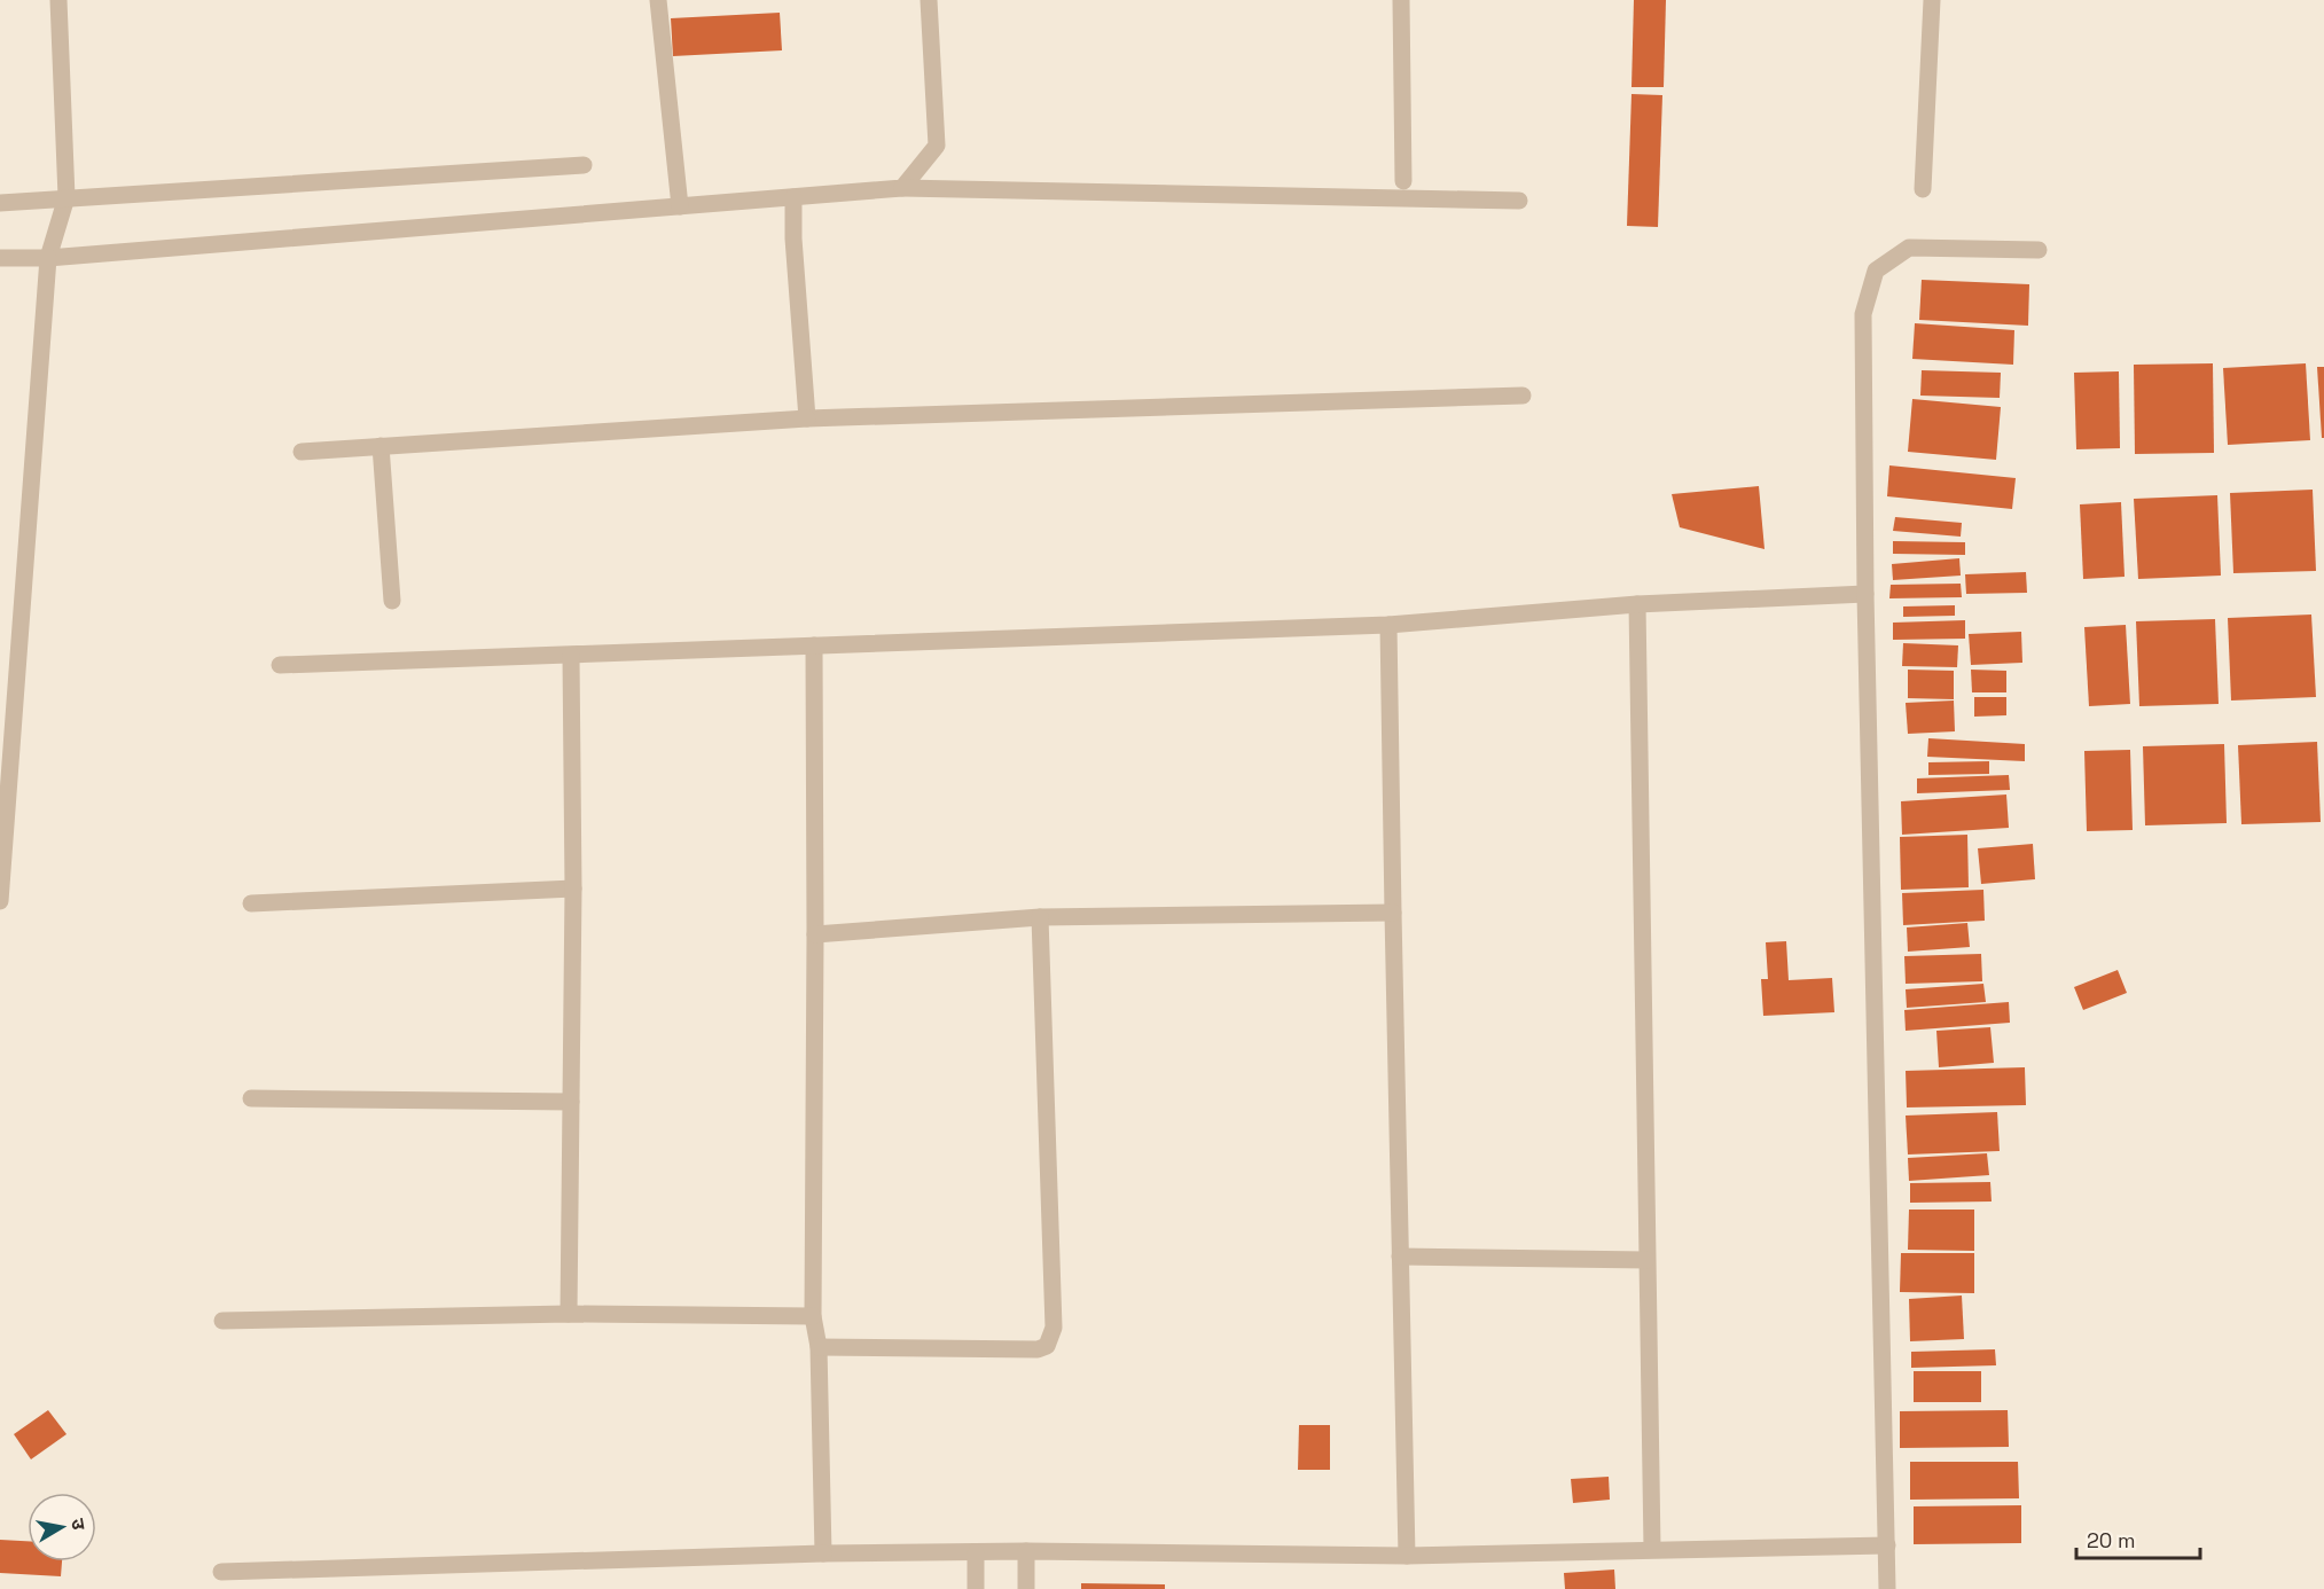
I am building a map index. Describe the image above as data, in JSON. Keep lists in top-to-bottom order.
{
  "scale_bar": "20 m",
  "north": "right"
}
